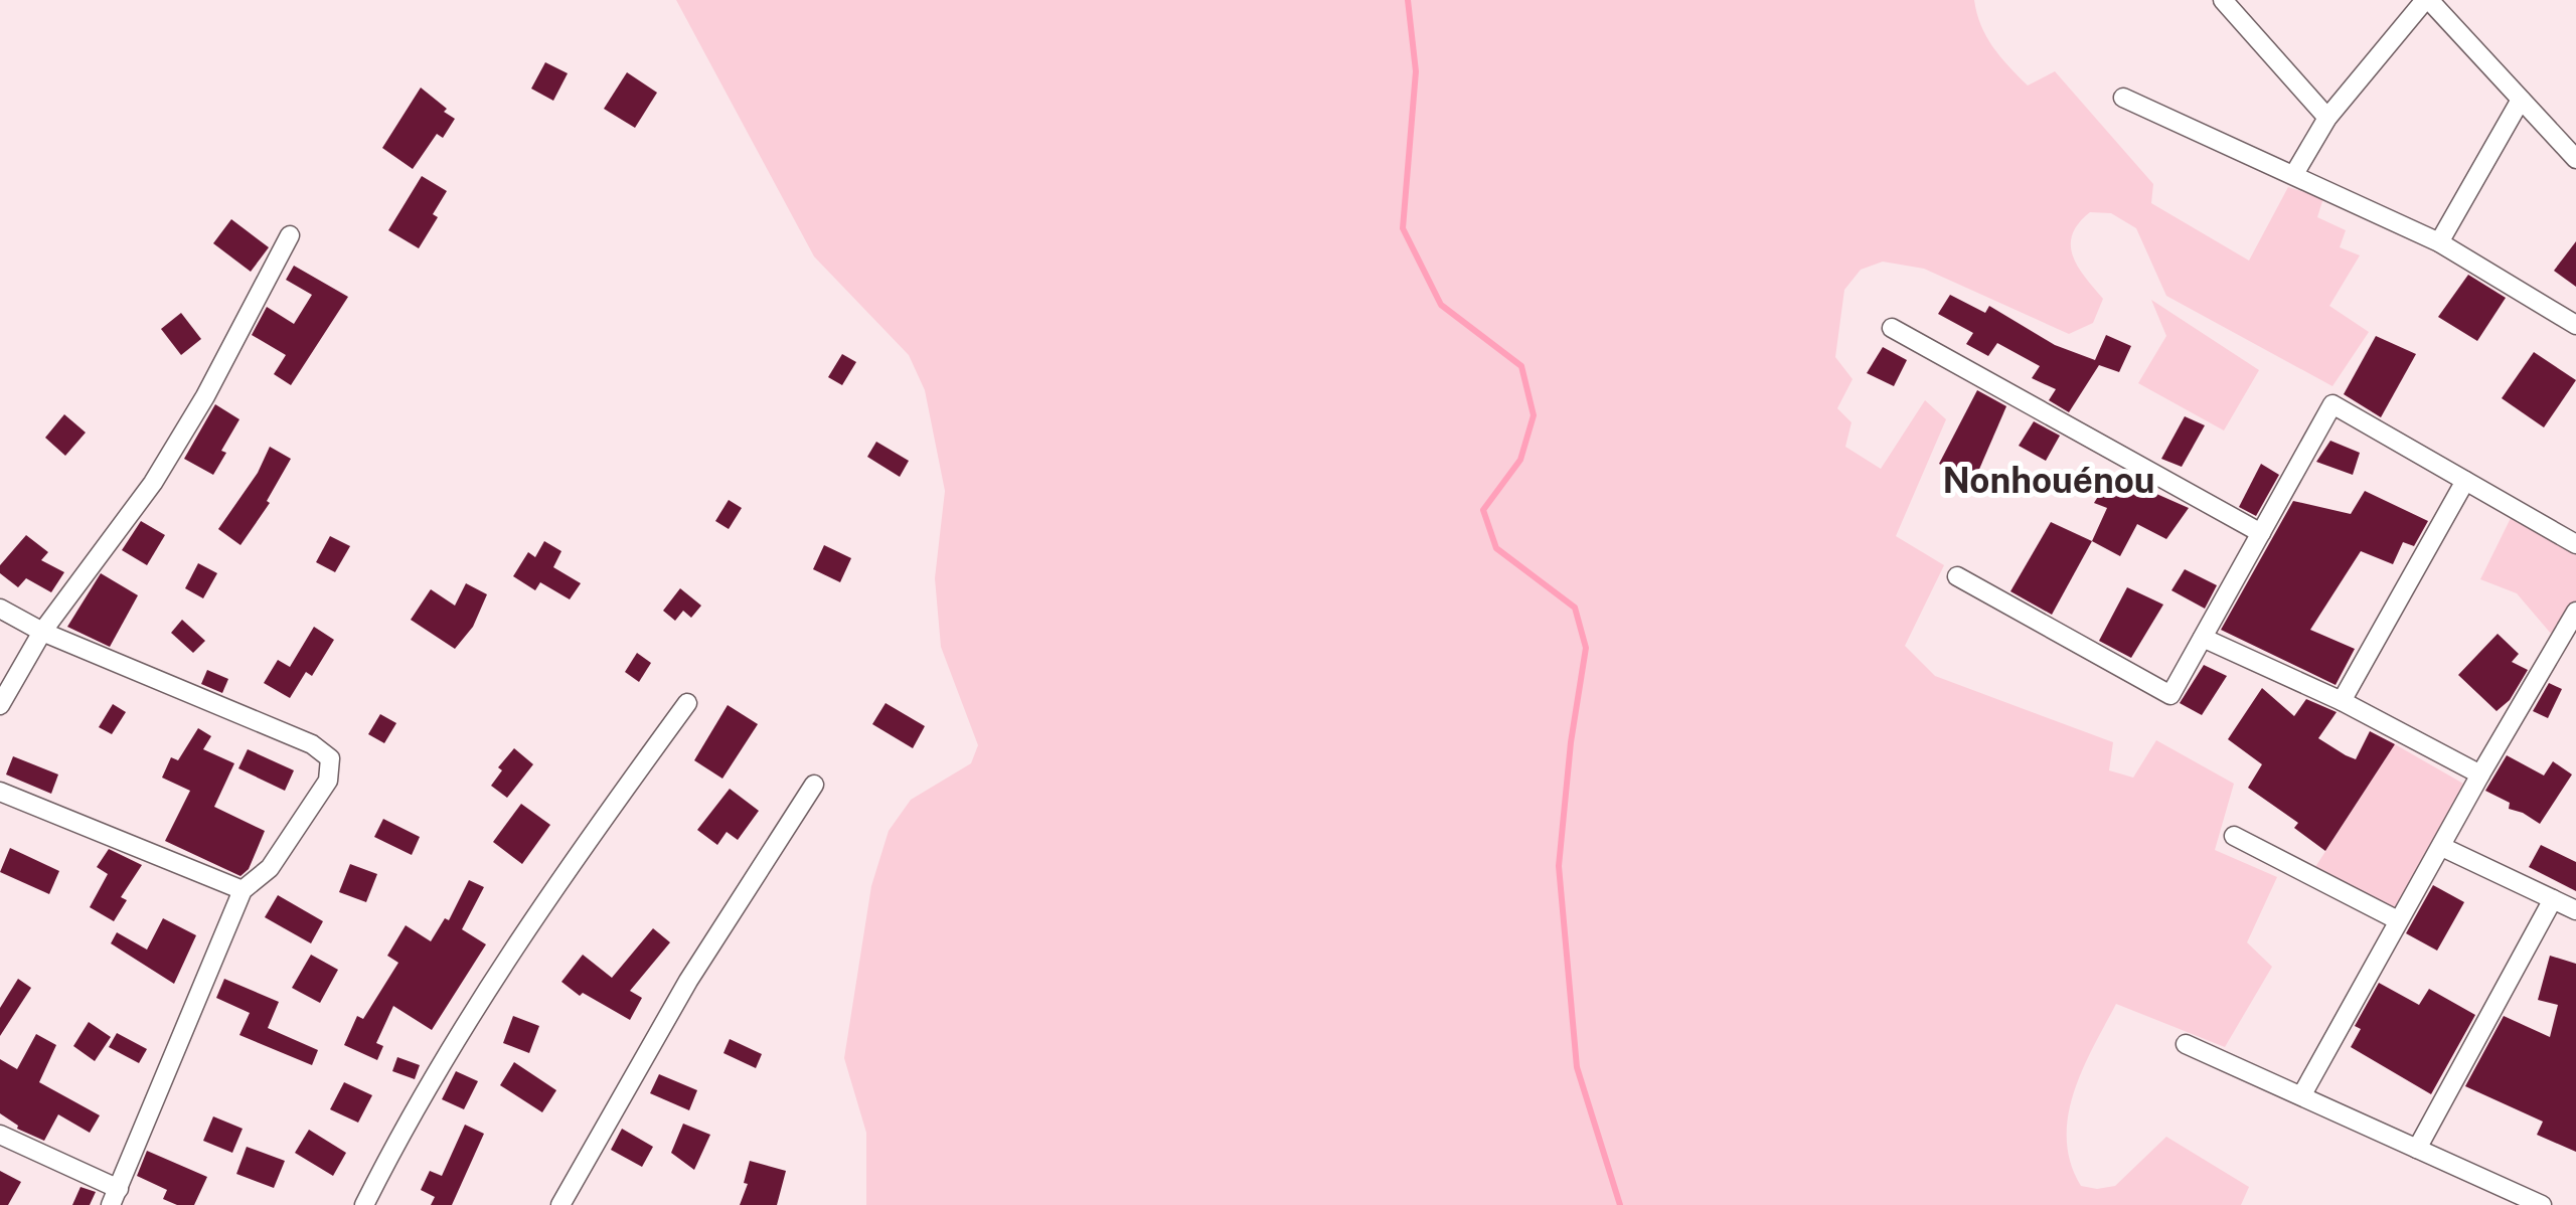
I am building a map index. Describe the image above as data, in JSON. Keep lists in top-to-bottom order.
{
  "districts": ["Nonhouénou"]
}
